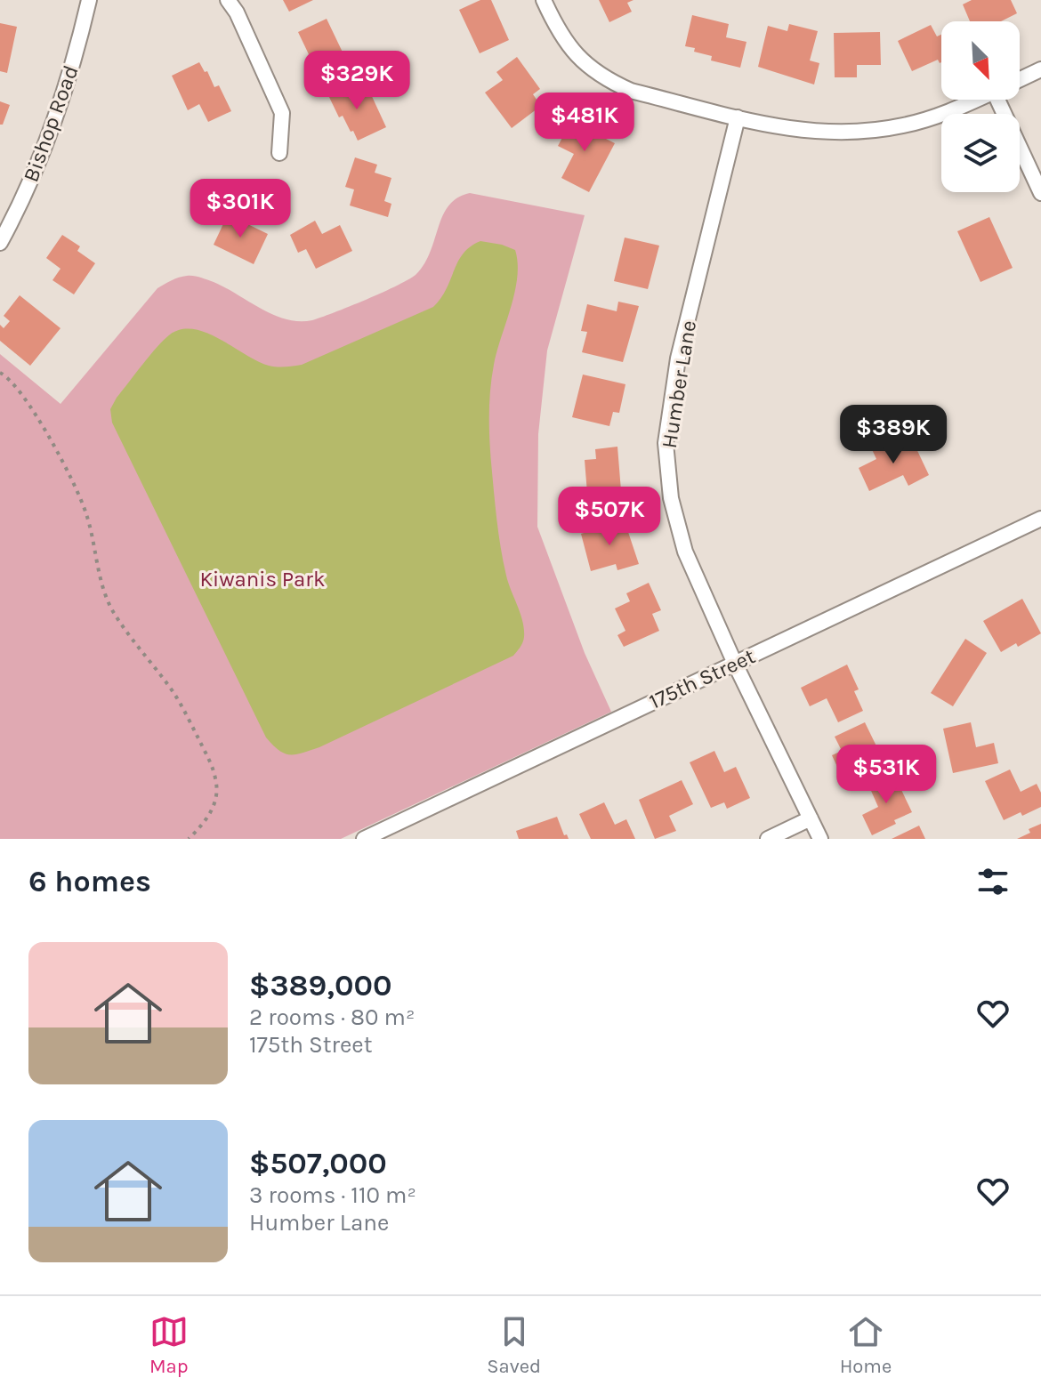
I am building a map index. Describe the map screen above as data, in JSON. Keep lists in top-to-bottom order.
{
  "streets": {
    "street": ["Bishop Road", "Humber Lane", "175th Street"]
  },
  "crossings": [
    ["Humber Lane", "175th Street"]
  ],
  "parks": ["Kiwanis Park"],
  "north": "bottom right",
  "page": {
    "price": [
      "$329K",
      "$481K",
      "$301K",
      "$389K",
      "$507K",
      "$531K"
    ],
    "heading": "6 homes",
    "list": [
      {
        "name": "$389,000",
        "note": "2 rooms · 80 m² · 175th Street"
      },
      {
        "name": "$507,000",
        "note": "3 rooms · 110 m² · Humber Lane"
      }
    ],
    "tabs": ["Map", "Saved", "Home"]
  }
}
